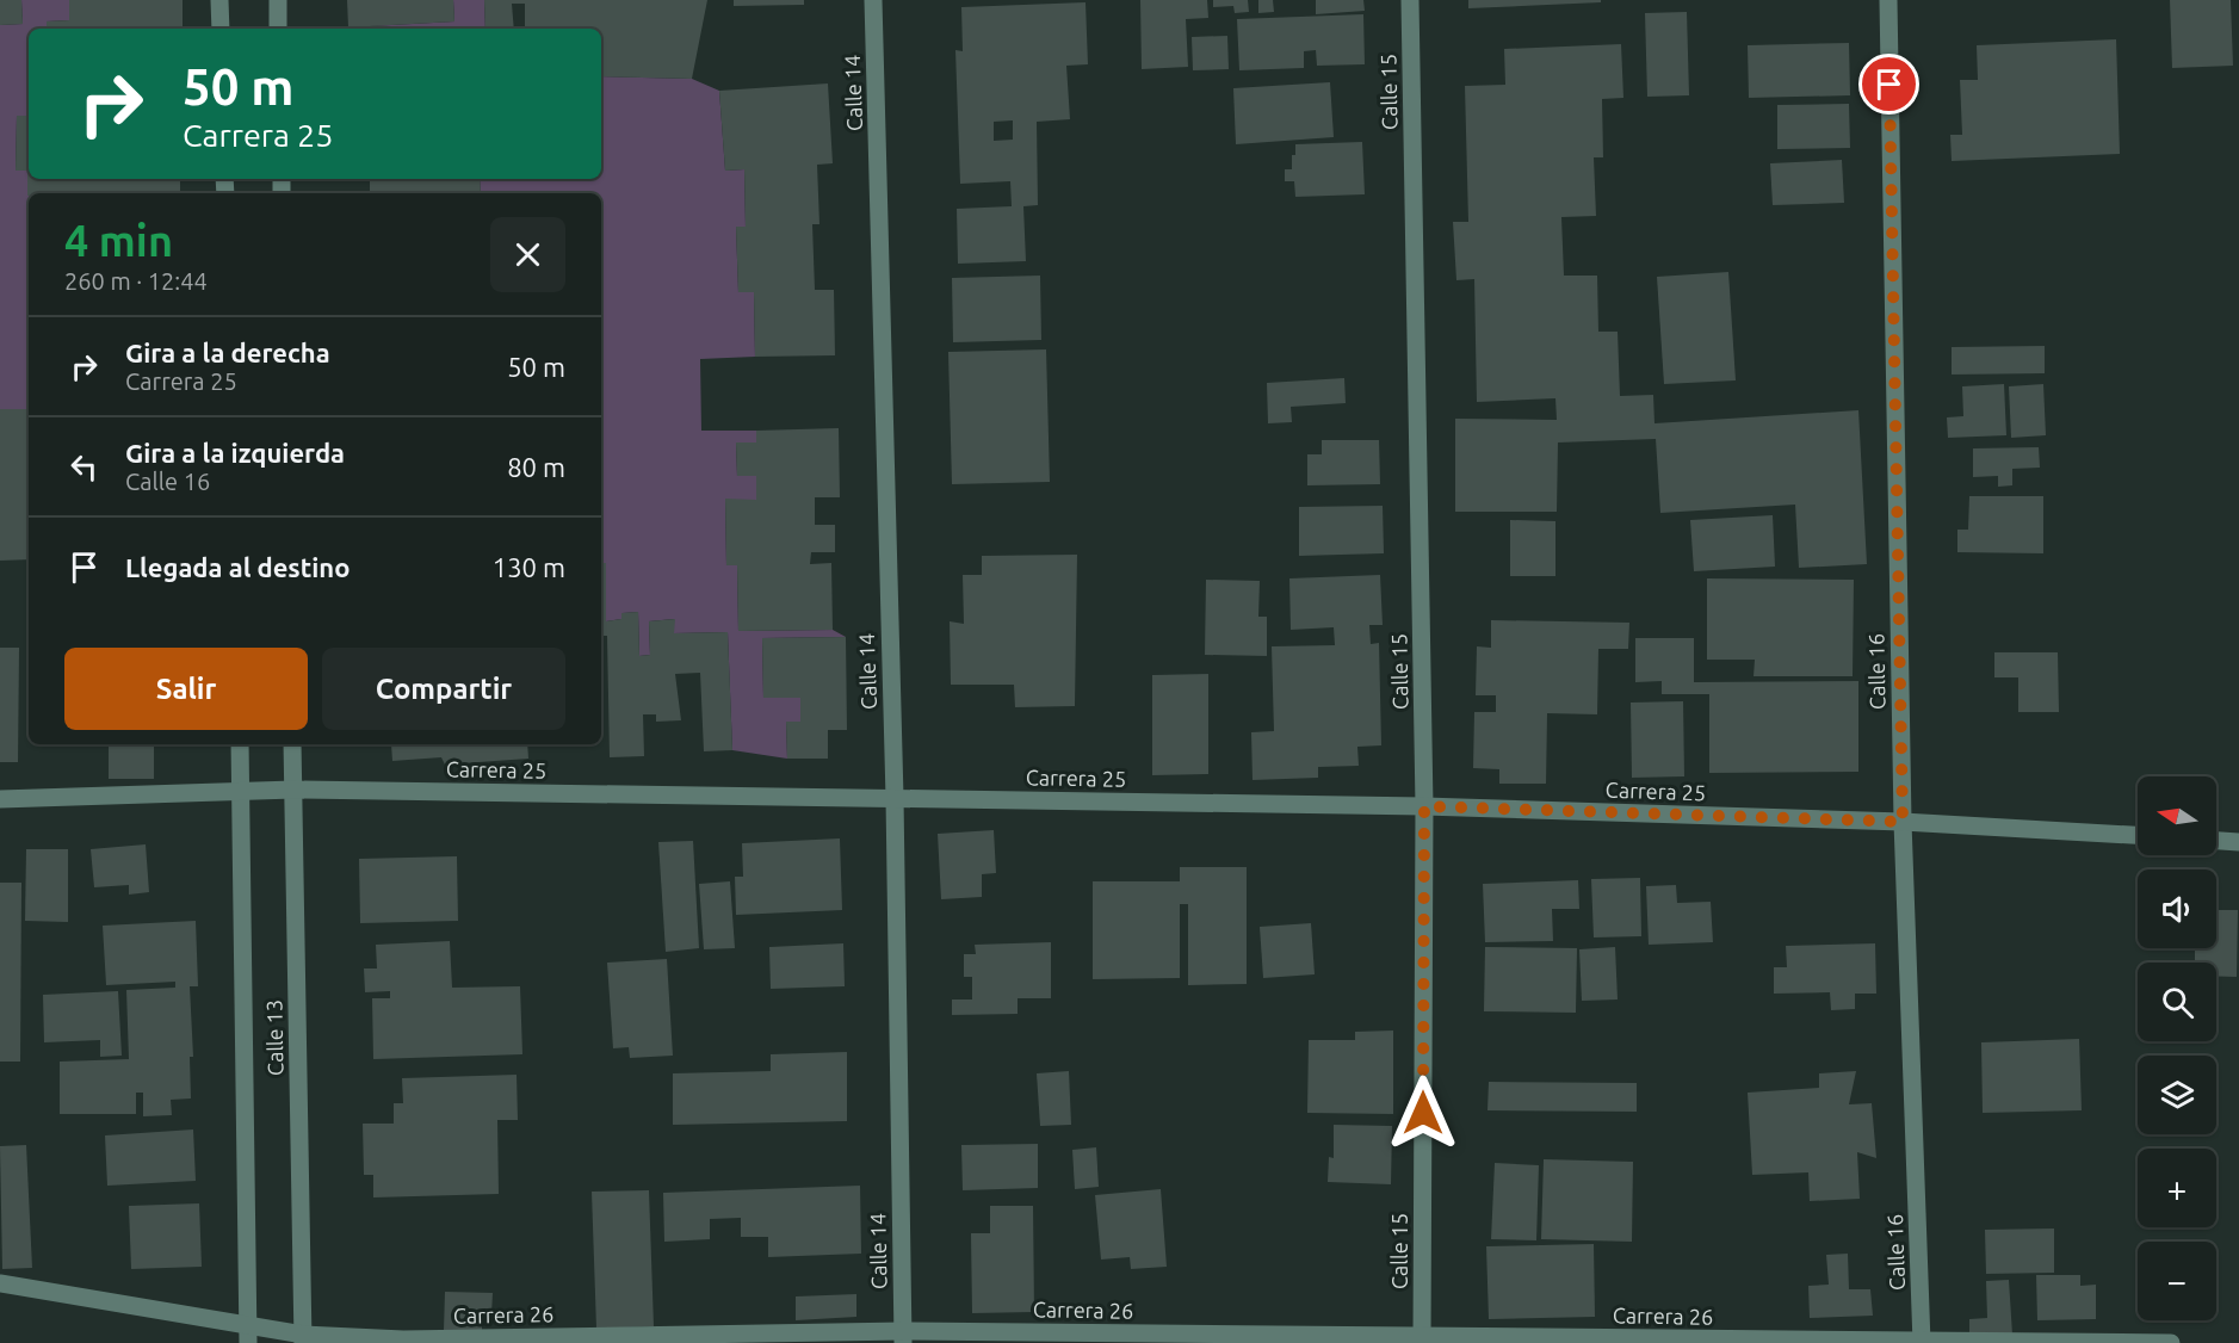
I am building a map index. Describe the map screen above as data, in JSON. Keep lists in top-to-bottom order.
{
  "streets": {
    "street": [
      "Calle 15",
      "Calle 14",
      "Calle 16",
      "Carrera 25",
      "Calle 13",
      "Carrera 26"
    ]
  },
  "crossings": [
    ["Calle 15", "Carrera 25"],
    ["Calle 15", "Carrera 26"],
    ["Calle 14", "Carrera 25"],
    ["Calle 14", "Carrera 26"],
    ["Calle 16", "Carrera 25"],
    ["Calle 16", "Carrera 26"],
    ["Carrera 25", "Calle 13"],
    ["Calle 13", "Carrera 26"]
  ],
  "north": "left",
  "page": {
    "turn": ["50 m", "Carrera 25"],
    "heading": ["4 min", "260 m · 12:44"],
    "list": [
      {
        "name": "Gira a la derecha",
        "note": "Carrera 25",
        "value": "50 m"
      },
      {
        "name": "Gira a la izquierda",
        "note": "Calle 16",
        "value": "80 m"
      },
      {
        "name": "Llegada al destino",
        "value": "130 m"
      }
    ],
    "buttons": ["Salir", "Compartir"],
    "map_buttons": ["+", "−"]
  }
}
